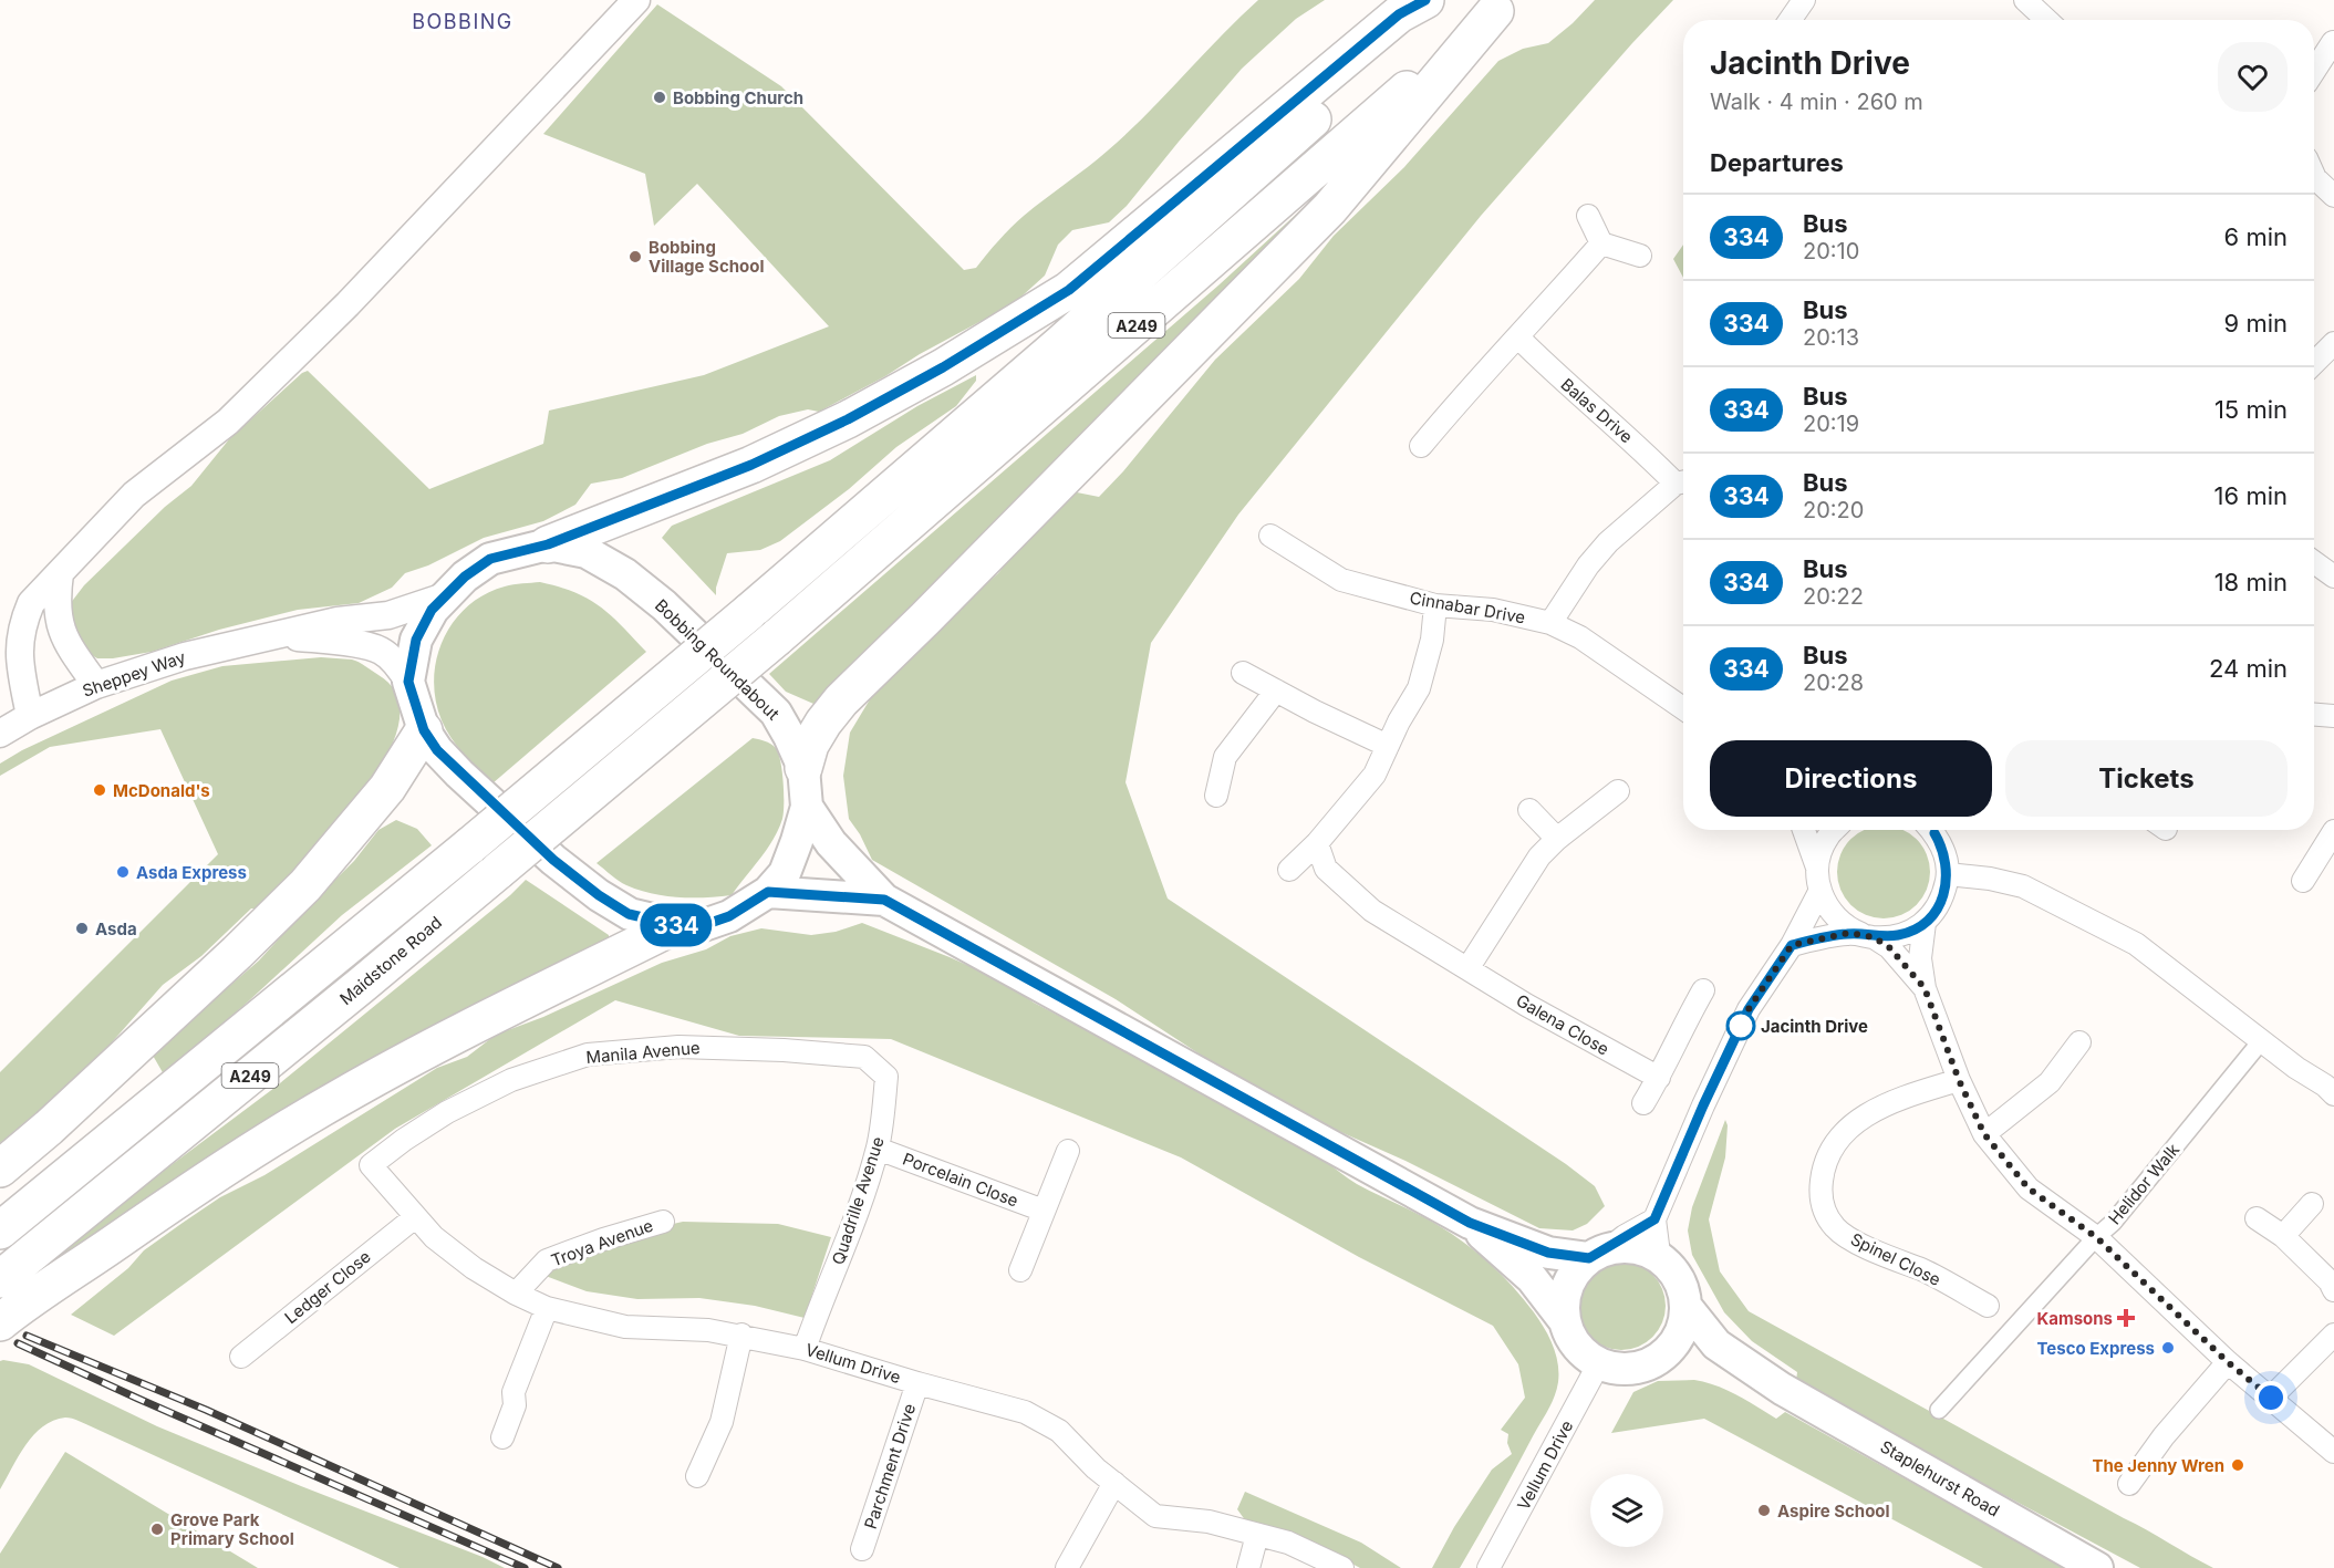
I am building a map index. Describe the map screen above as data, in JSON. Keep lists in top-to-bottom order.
{
  "streets": {
    "highway": ["A249", "Maidstone Road"],
    "main road": ["Bobbing Roundabout", "Staplehurst Road"],
    "street": [
      "Balas Drive",
      "Cinnabar Drive",
      "Sheppey Way",
      "Galena Close",
      "Manila Avenue",
      "Porcelain Close",
      "Helidor Walk",
      "Quadrille Avenue",
      "Troya Avenue",
      "Spinel Close",
      "Ledger Close",
      "Vellum Drive",
      "Parchment Drive"
    ]
  },
  "crossings": [
    ["Balas Drive", "Cinnabar Drive"],
    ["Bobbing Roundabout", "Sheppey Way"],
    ["Manila Avenue", "Quadrille Avenue"],
    ["Manila Avenue", "Vellum Drive"],
    ["Porcelain Close", "Quadrille Avenue"],
    ["Quadrille Avenue", "Vellum Drive"],
    ["Troya Avenue", "Vellum Drive"],
    ["Ledger Close", "Vellum Drive"],
    ["Vellum Drive", "Parchment Drive"],
    ["Vellum Drive", "Staplehurst Road"]
  ],
  "districts": ["BOBBING"],
  "places": {
    "other": [
      "Bobbing Church",
      "Bobbing Village School",
      "McDonald's",
      "Asda Express",
      "Asda",
      "Jacinth Drive",
      "Tesco Express",
      "The Jenny Wren",
      "Aspire School",
      "Grove Park Primary School"
    ],
    "health": ["Kamsons"]
  },
  "lines": ["bus line 334"],
  "page": {
    "on_map": "334",
    "heading": [
      ["Jacinth Drive", "Walk · 4 min · 260 m"],
      "Departures"
    ],
    "list": [
      {
        "mark": "334",
        "name": "Bus",
        "note": "20:10",
        "value": "6 min"
      },
      {
        "mark": "334",
        "name": "Bus",
        "note": "20:13",
        "value": "9 min"
      },
      {
        "mark": "334",
        "name": "Bus",
        "note": "20:19",
        "value": "15 min"
      },
      {
        "mark": "334",
        "name": "Bus",
        "note": "20:20",
        "value": "16 min"
      },
      {
        "mark": "334",
        "name": "Bus",
        "note": "20:22",
        "value": "18 min"
      },
      {
        "mark": "334",
        "name": "Bus",
        "note": "20:28",
        "value": "24 min"
      }
    ],
    "buttons": ["Directions", "Tickets"]
  }
}
